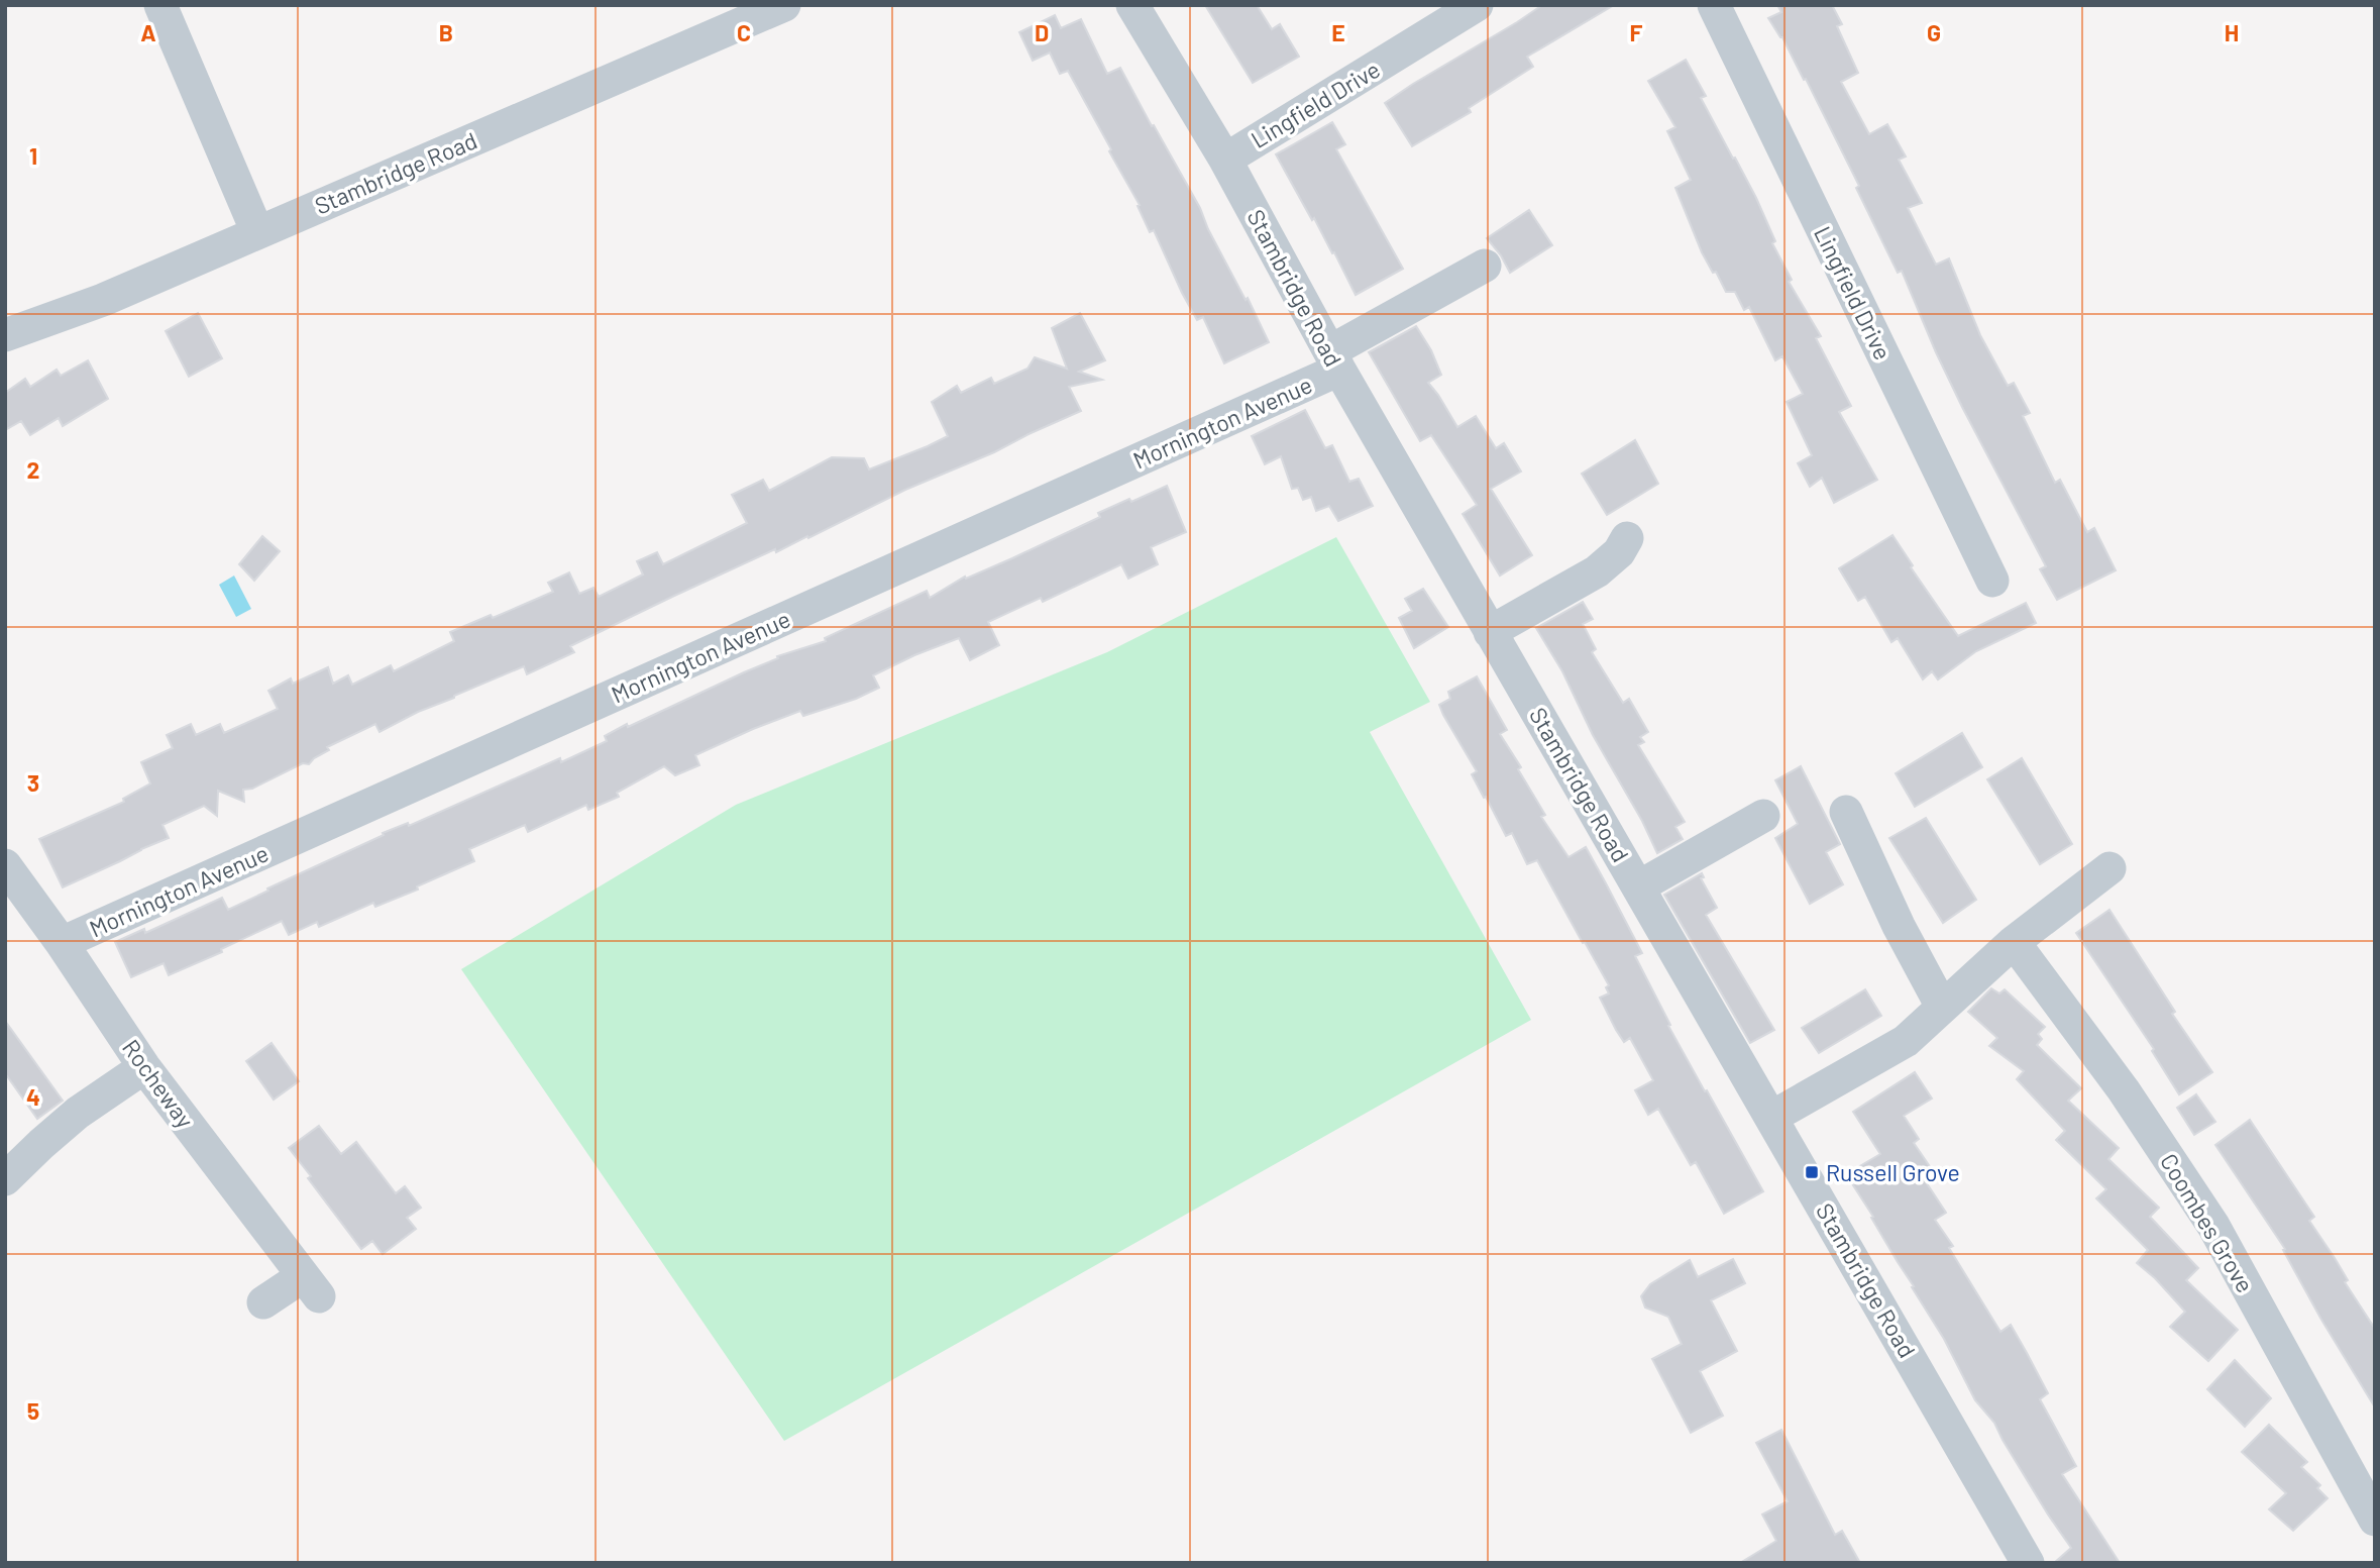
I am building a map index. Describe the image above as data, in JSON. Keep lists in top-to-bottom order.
{
  "streets": {
    "street": [
      "Lingfield Drive",
      "Stambridge Road",
      "Mornington Avenue",
      "Rocheway",
      "Coombes Grove"
    ]
  },
  "crossings": [
    ["Lingfield Drive", "Stambridge Road"],
    ["Stambridge Road", "Mornington Avenue"],
    ["Mornington Avenue", "Rocheway"]
  ],
  "places": {
    "transit": ["Russell Grove"]
  },
  "grid": {
    "columns": [
      "A",
      "B",
      "C",
      "D",
      "E",
      "F",
      "G",
      "H"
    ],
    "rows": [
      "1",
      "2",
      "3",
      "4",
      "5"
    ]
  }
}
